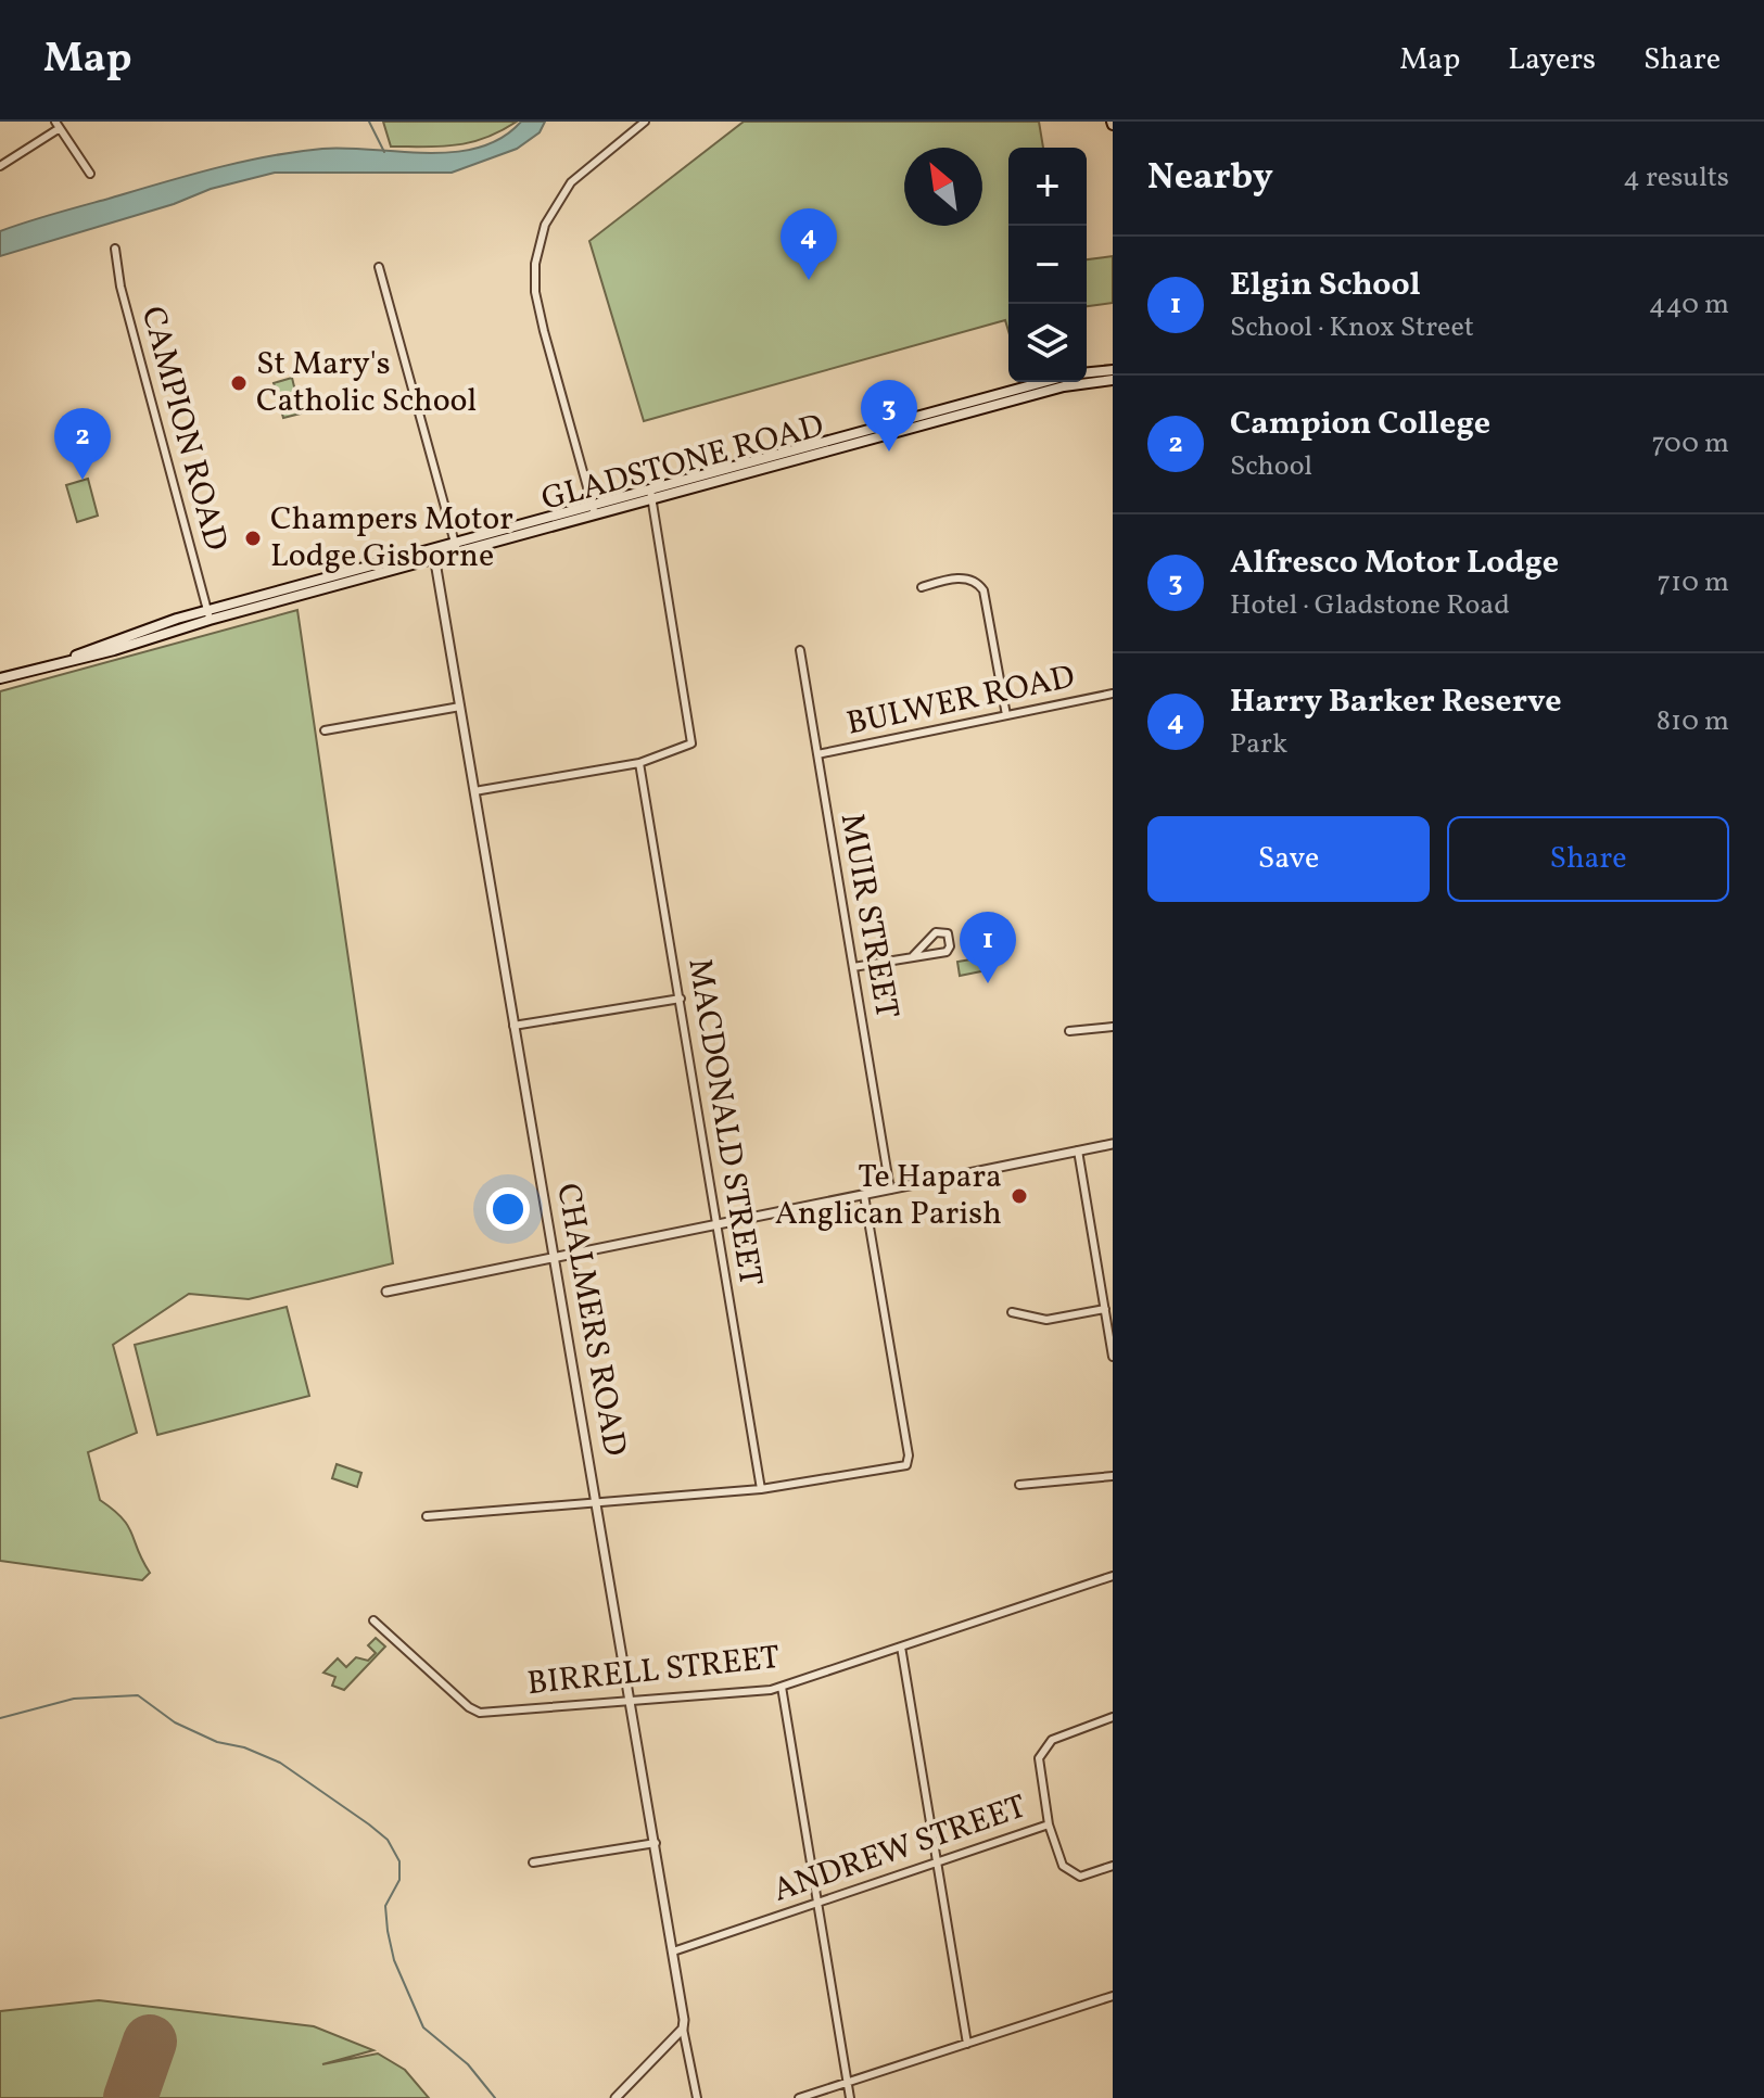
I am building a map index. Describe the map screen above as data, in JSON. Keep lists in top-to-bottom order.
{
  "streets": {
    "main road": ["GLADSTONE ROAD"],
    "street": [
      "CAMPION ROAD",
      "BULWER ROAD",
      "MUIR STREET",
      "MACDONALD STREET",
      "CHALMERS ROAD",
      "BIRRELL STREET",
      "ANDREW STREET"
    ]
  },
  "crossings": [
    ["CAMPION ROAD", "GLADSTONE ROAD"],
    ["GLADSTONE ROAD", "CHALMERS ROAD"],
    ["BULWER ROAD", "MUIR STREET"],
    ["CHALMERS ROAD", "BIRRELL STREET"],
    ["CHALMERS ROAD", "ANDREW STREET"]
  ],
  "places": ["St Mary's Catholic School", "Champers Motor Lodge Gisborne", "Te Hapara Anglican Parish"],
  "north": "top left",
  "page": {
    "header": "Map",
    "nav": ["Map", "Layers", "Share"],
    "heading": ["Nearby", "4 results"],
    "map_buttons": ["+", "−"],
    "pins": [
      "4",
      "3",
      "2",
      "1"
    ],
    "list": [
      {
        "mark": "1",
        "name": "Elgin School",
        "note": "School · Knox Street",
        "value": "440 m"
      },
      {
        "mark": "2",
        "name": "Campion College",
        "note": "School",
        "value": "700 m"
      },
      {
        "mark": "3",
        "name": "Alfresco Motor Lodge",
        "note": "Hotel · Gladstone Road",
        "value": "710 m"
      },
      {
        "mark": "4",
        "name": "Harry Barker Reserve",
        "note": "Park",
        "value": "810 m"
      }
    ],
    "buttons": ["Save", "Share"]
  }
}
